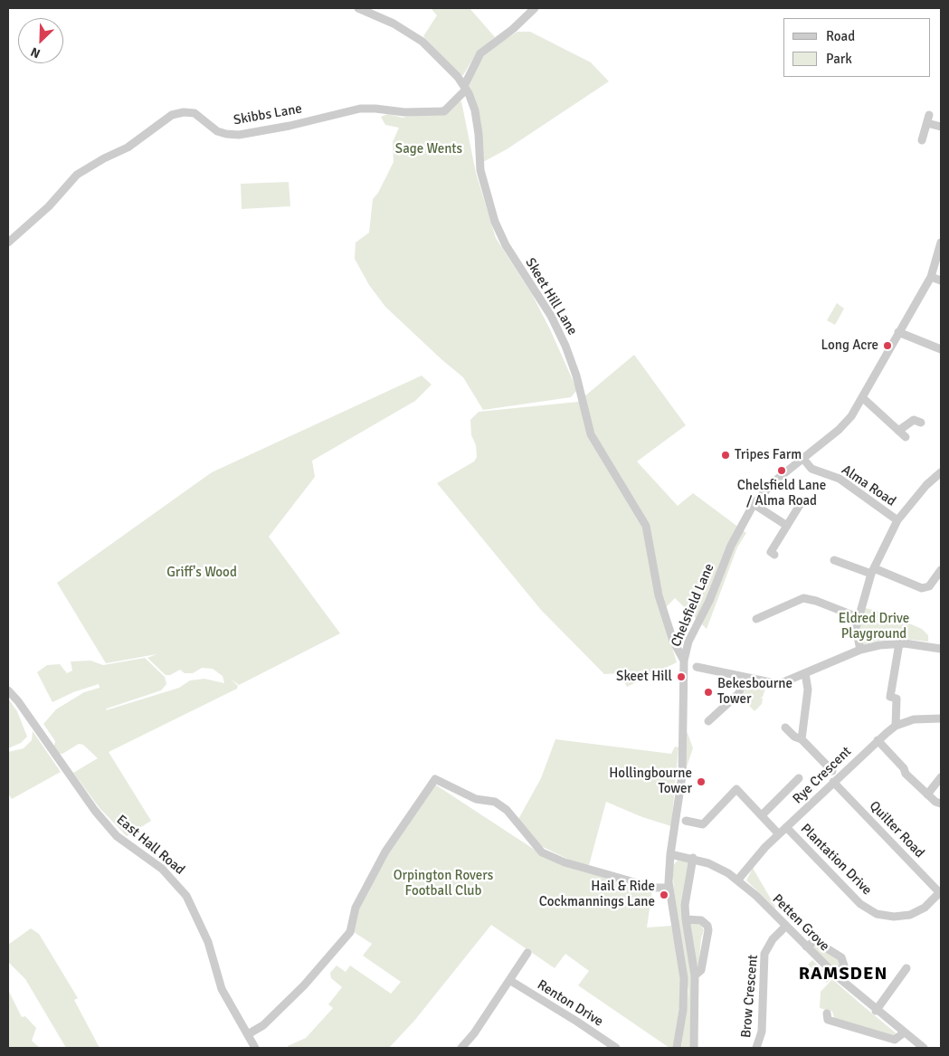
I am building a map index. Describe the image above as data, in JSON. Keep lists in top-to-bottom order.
{
  "streets": {
    "street": [
      "Skibbs Lane",
      "Skeet Hill Lane",
      "Alma Road",
      "Chelsfield Lane",
      "Rye Crescent",
      "Quilter Road",
      "East Hall Road",
      "Plantation Drive",
      "Petten Grove",
      "Brow Crescent",
      "Renton Drive"
    ]
  },
  "crossings": [
    ["Skibbs Lane", "Skeet Hill Lane"],
    ["Skeet Hill Lane", "Chelsfield Lane"],
    ["Alma Road", "Chelsfield Lane"],
    ["Chelsfield Lane", "Petten Grove"],
    ["Rye Crescent", "Quilter Road"],
    ["Rye Crescent", "Plantation Drive"],
    ["Rye Crescent", "Petten Grove"],
    ["Quilter Road", "Plantation Drive"],
    ["Petten Grove", "Brow Crescent"]
  ],
  "districts": ["RAMSDEN"],
  "parks": [
    "Sage Wents",
    "Griff's Wood",
    "Eldred Drive Playground",
    "Orpington Rovers Football Club"
  ],
  "places": [
    "Long Acre",
    "Tripes Farm",
    "Chelsfield Lane / Alma Road",
    "Skeet Hill",
    "Bekesbourne Tower",
    "Hollingbourne Tower",
    "Hail & Ride Cockmannings Lane"
  ],
  "legend": ["Road", "Park"],
  "north": "bottom left"
}
